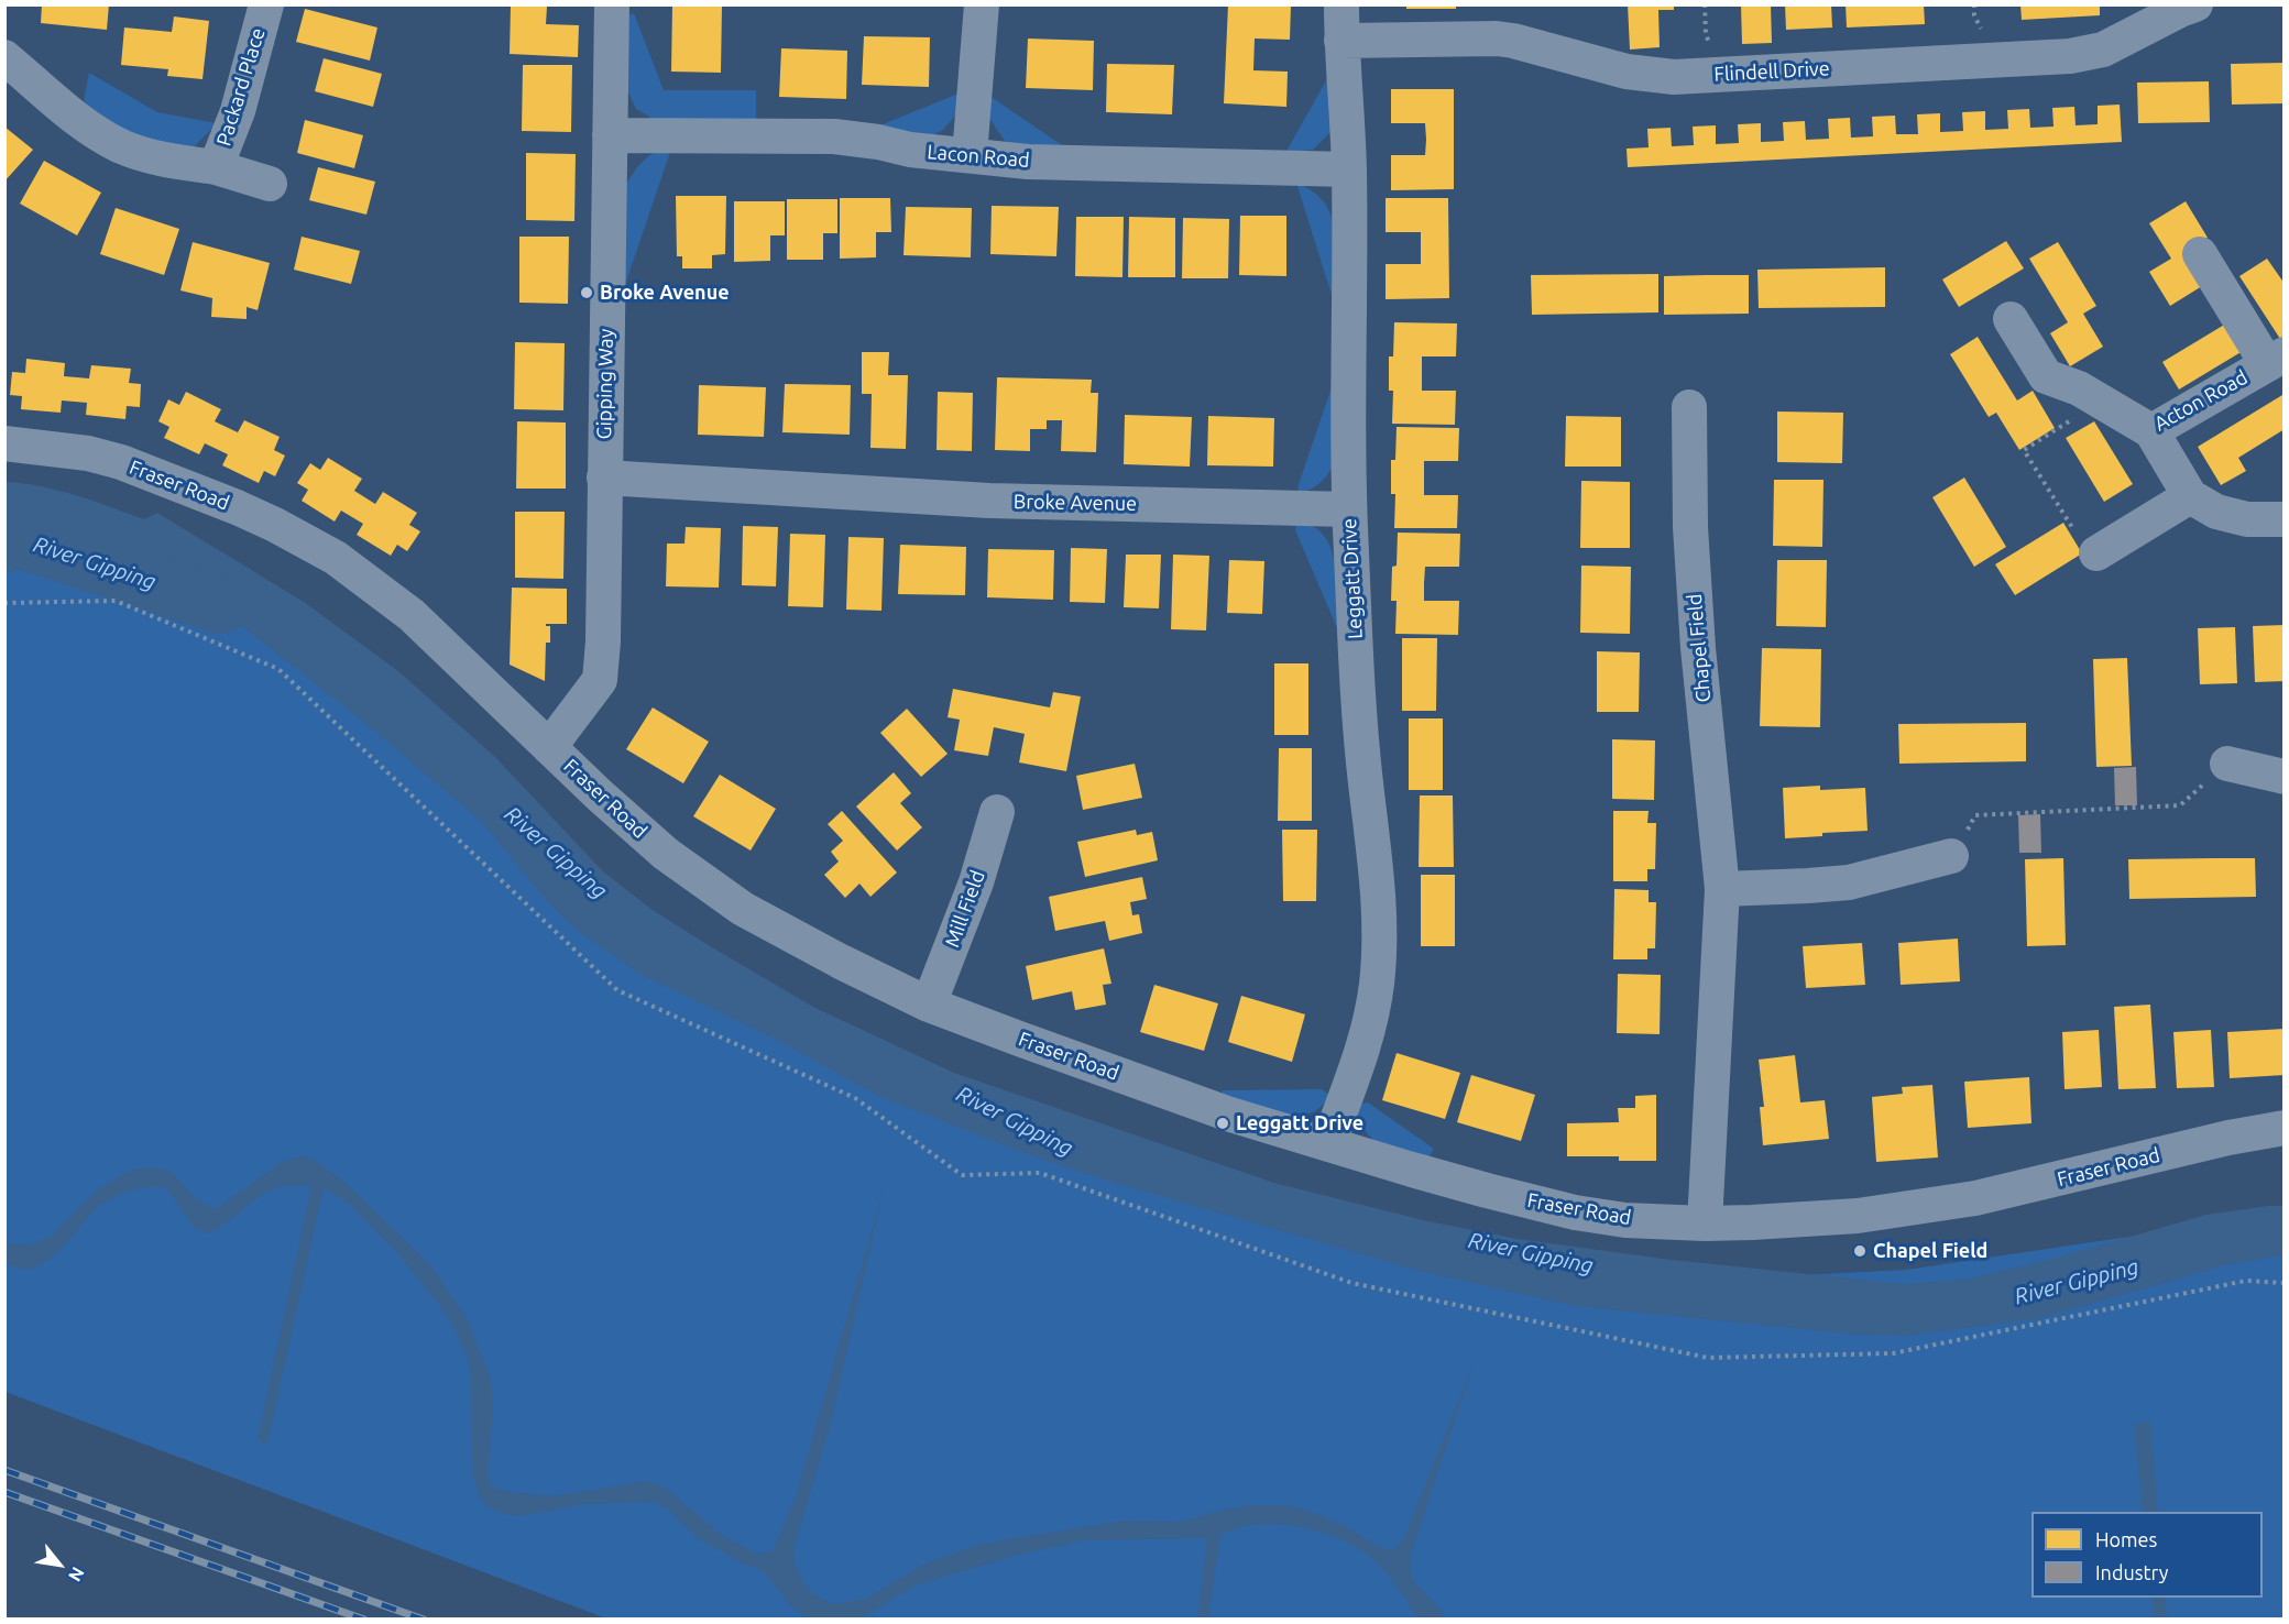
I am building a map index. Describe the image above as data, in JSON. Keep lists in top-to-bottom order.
{
  "streets": {
    "street": [
      "Flindell Drive",
      "Packard Place",
      "Lacon Road",
      "Gipping Way",
      "Acton Road",
      "Fraser Road",
      "Broke Avenue",
      "Leggatt Drive",
      "Chapel Field",
      "Mill Field"
    ]
  },
  "crossings": [
    ["Flindell Drive", "Leggatt Drive"],
    ["Lacon Road", "Gipping Way"],
    ["Lacon Road", "Leggatt Drive"],
    ["Gipping Way", "Fraser Road"],
    ["Gipping Way", "Broke Avenue"],
    ["Fraser Road", "Leggatt Drive"],
    ["Fraser Road", "Chapel Field"],
    ["Fraser Road", "Mill Field"],
    ["Broke Avenue", "Leggatt Drive"]
  ],
  "water": ["River Gipping"],
  "places": ["Broke Avenue", "Leggatt Drive", "Chapel Field"],
  "legend": ["Homes", "Industry"],
  "north": "bottom right"
}
